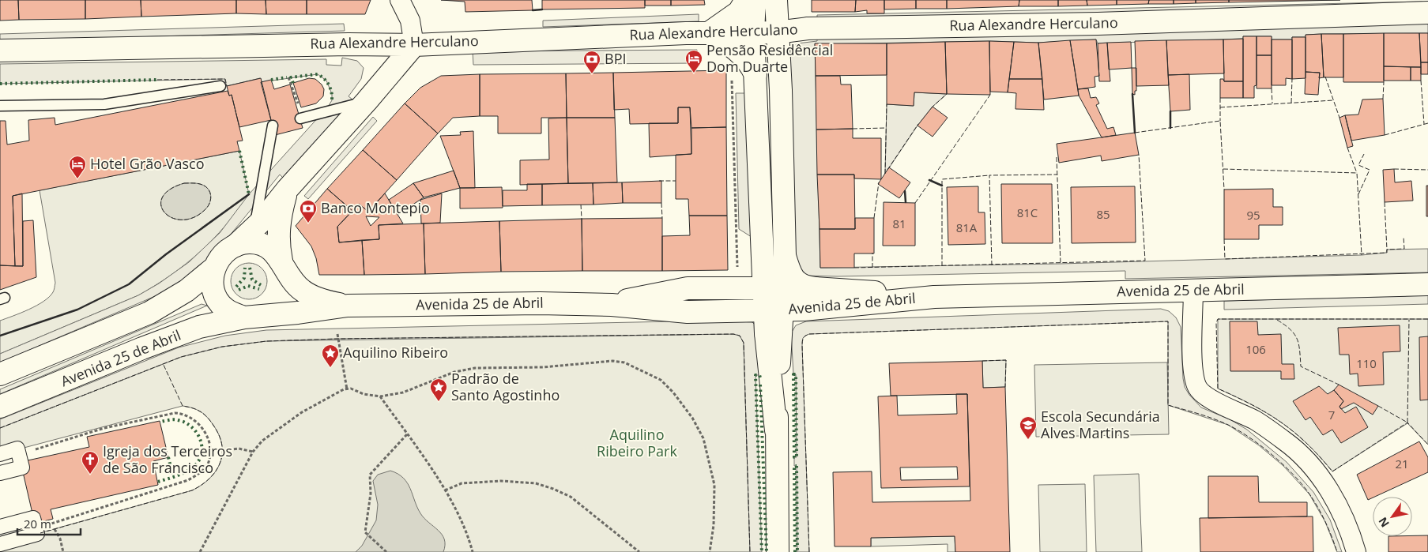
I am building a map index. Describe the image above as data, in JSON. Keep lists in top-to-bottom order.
{
  "streets": {
    "main road": ["Rua Alexandre Herculano", "Avenida 25 de Abril"]
  },
  "parks": ["Aquilino Ribeiro Park"],
  "places": {
    "hotel": ["Pensão Residêncial Dom Duarte", "Hotel Grão Vasco"],
    "bank": ["BPI", "Banco Montepio"],
    "place": ["Aquilino Ribeiro", "Padrão de Santo Agostinho"],
    "school or university": ["Escola Secundária Alves Martins"],
    "church": ["Igreja dos Terceiros de São Francisco"]
  },
  "house_numbers": [
    "81C",
    "85",
    "95",
    "81",
    "81A",
    "106",
    "110",
    "7",
    "21"
  ],
  "scale_bar": "20 m",
  "north": "bottom left"
}
